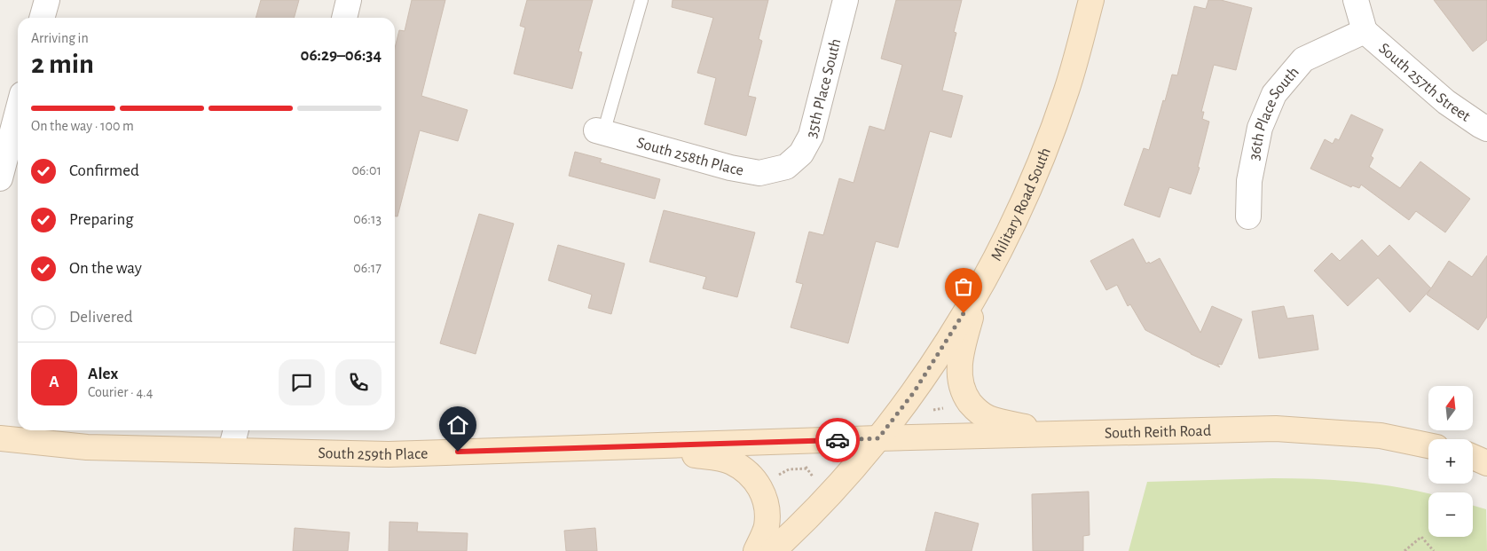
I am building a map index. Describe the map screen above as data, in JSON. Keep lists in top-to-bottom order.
{
  "streets": {
    "main road": ["Military Road South", "South Reith Road", "South 259th Place"],
    "street": [
      "South 257th Street",
      "35th Place South",
      "36th Place South",
      "South 258th Place"
    ]
  },
  "crossings": [
    ["South 257th Street", "36th Place South"],
    ["35th Place South", "South 258th Place"],
    ["Military Road South", "South Reith Road"],
    ["Military Road South", "South 259th Place"],
    ["South Reith Road", "South 259th Place"]
  ],
  "north": "top",
  "page": {
    "heading": ["2 min", "Arriving in", "06:29–06:34"],
    "panel": ["Alex", "Courier · 4.4"],
    "bar": "On the way · 100 m",
    "list": [
      ["Confirmed", "06:01"],
      ["Preparing", "06:13"],
      ["On the way", "06:17"],
      "Delivered"
    ],
    "round": "A",
    "map_buttons": ["+", "−"]
  }
}
